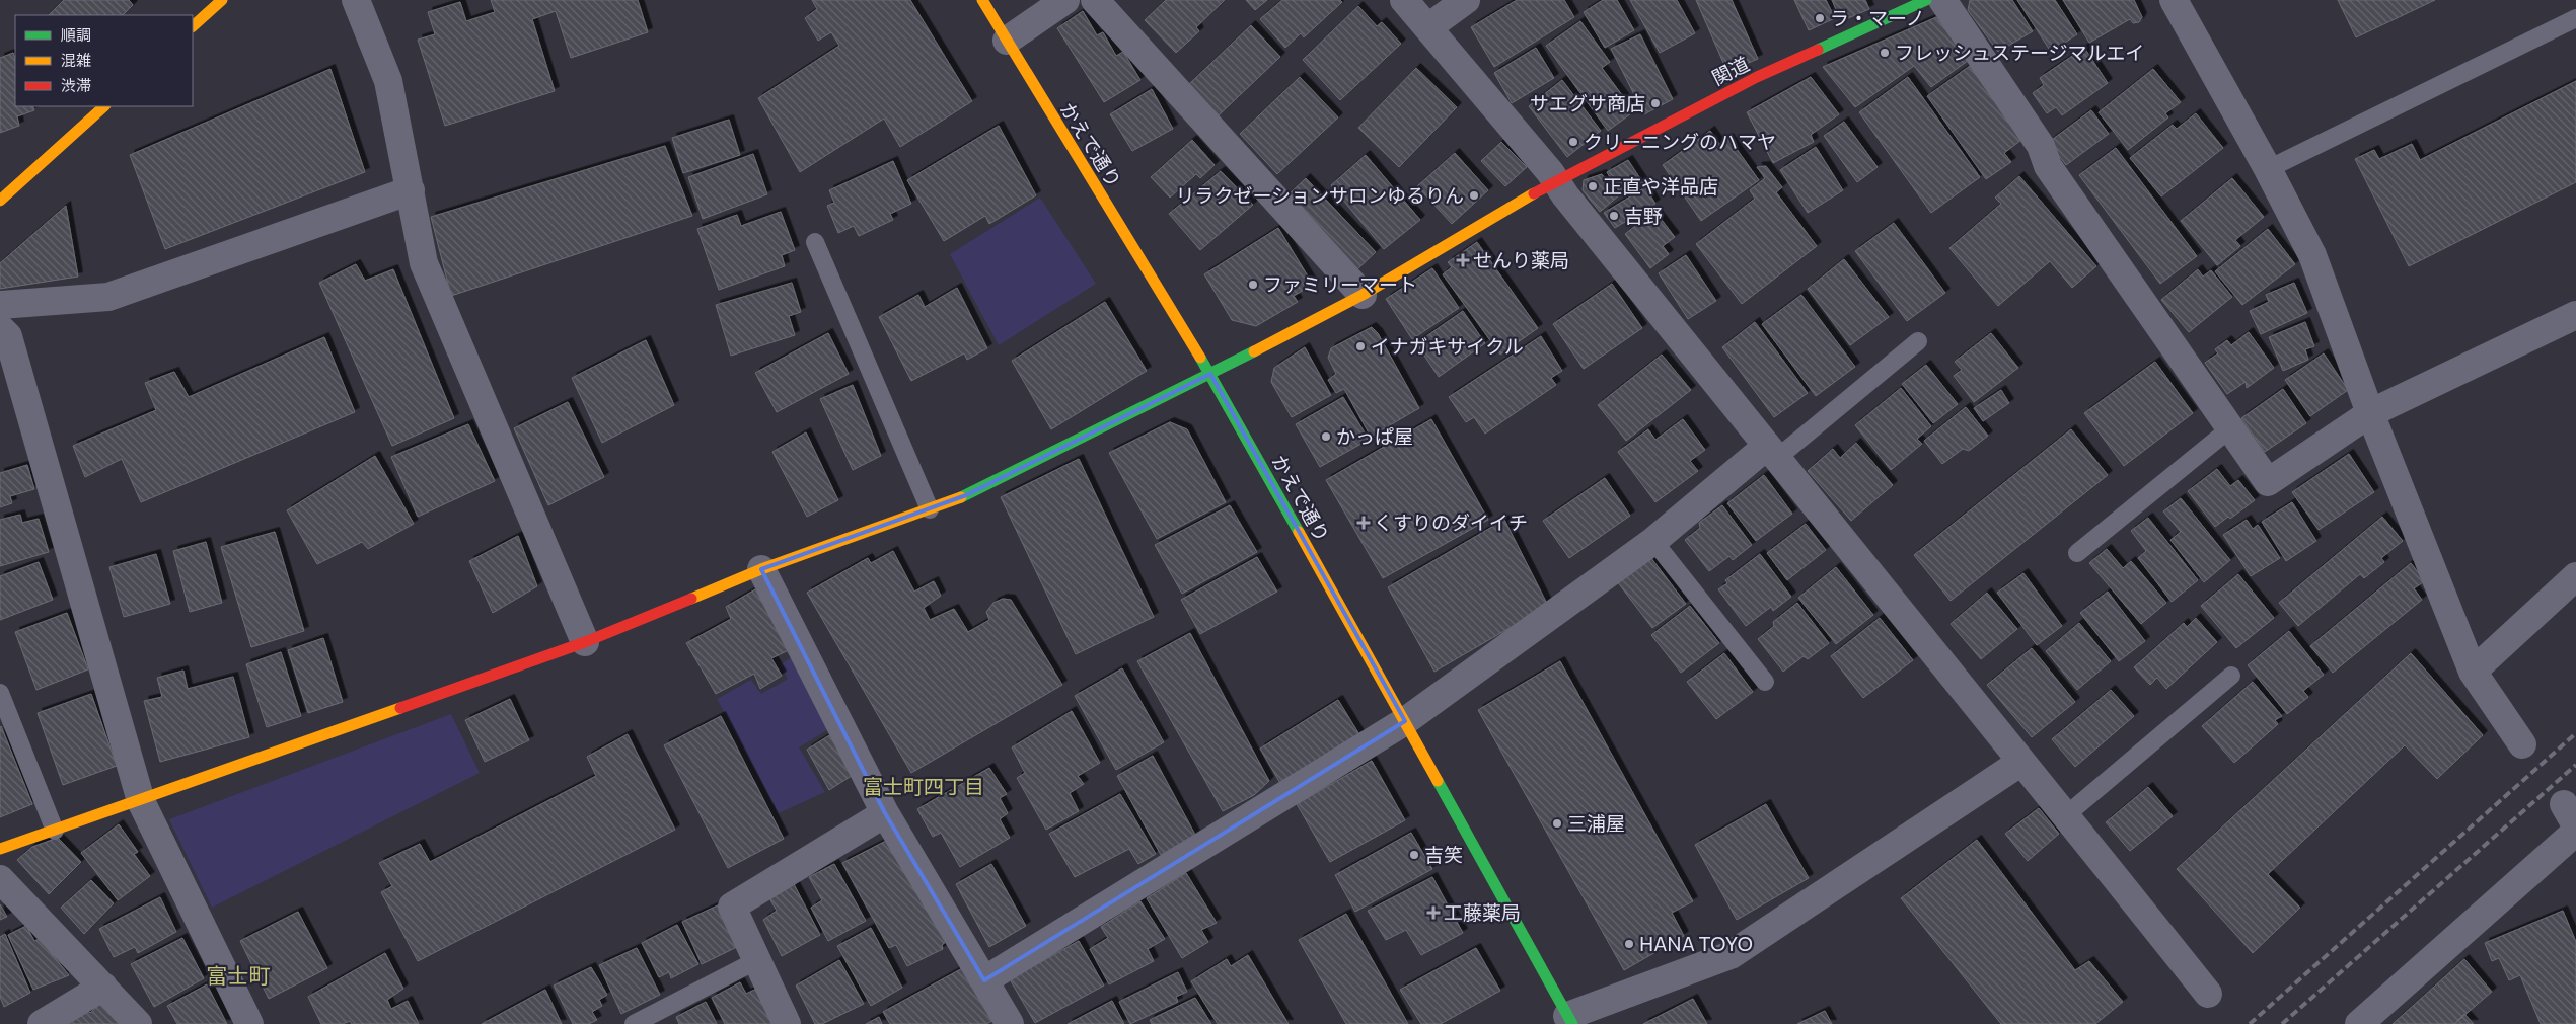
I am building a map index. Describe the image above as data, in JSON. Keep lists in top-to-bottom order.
{
  "streets": {
    "street": ["関道", "かえで通り"]
  },
  "crossings": [
    ["関道", "かえで通り"]
  ],
  "districts": ["富士町四丁目", "富士町"],
  "places": {
    "other": [
      "ラ・マーノ",
      "フレッシュステージマルエイ",
      "サエグサ商店",
      "クリーニングのハマヤ",
      "正直や洋品店",
      "リラクゼーションサロンゆるりん",
      "吉野",
      "ファミリーマート",
      "イナガキサイクル",
      "かっぱ屋",
      "三浦屋",
      "吉笑",
      "HANA TOYO"
    ],
    "health": ["せんり薬局", "くすりのダイイチ", "工藤薬局"]
  },
  "legend": ["順調", "混雑", "渋滞"]
}
